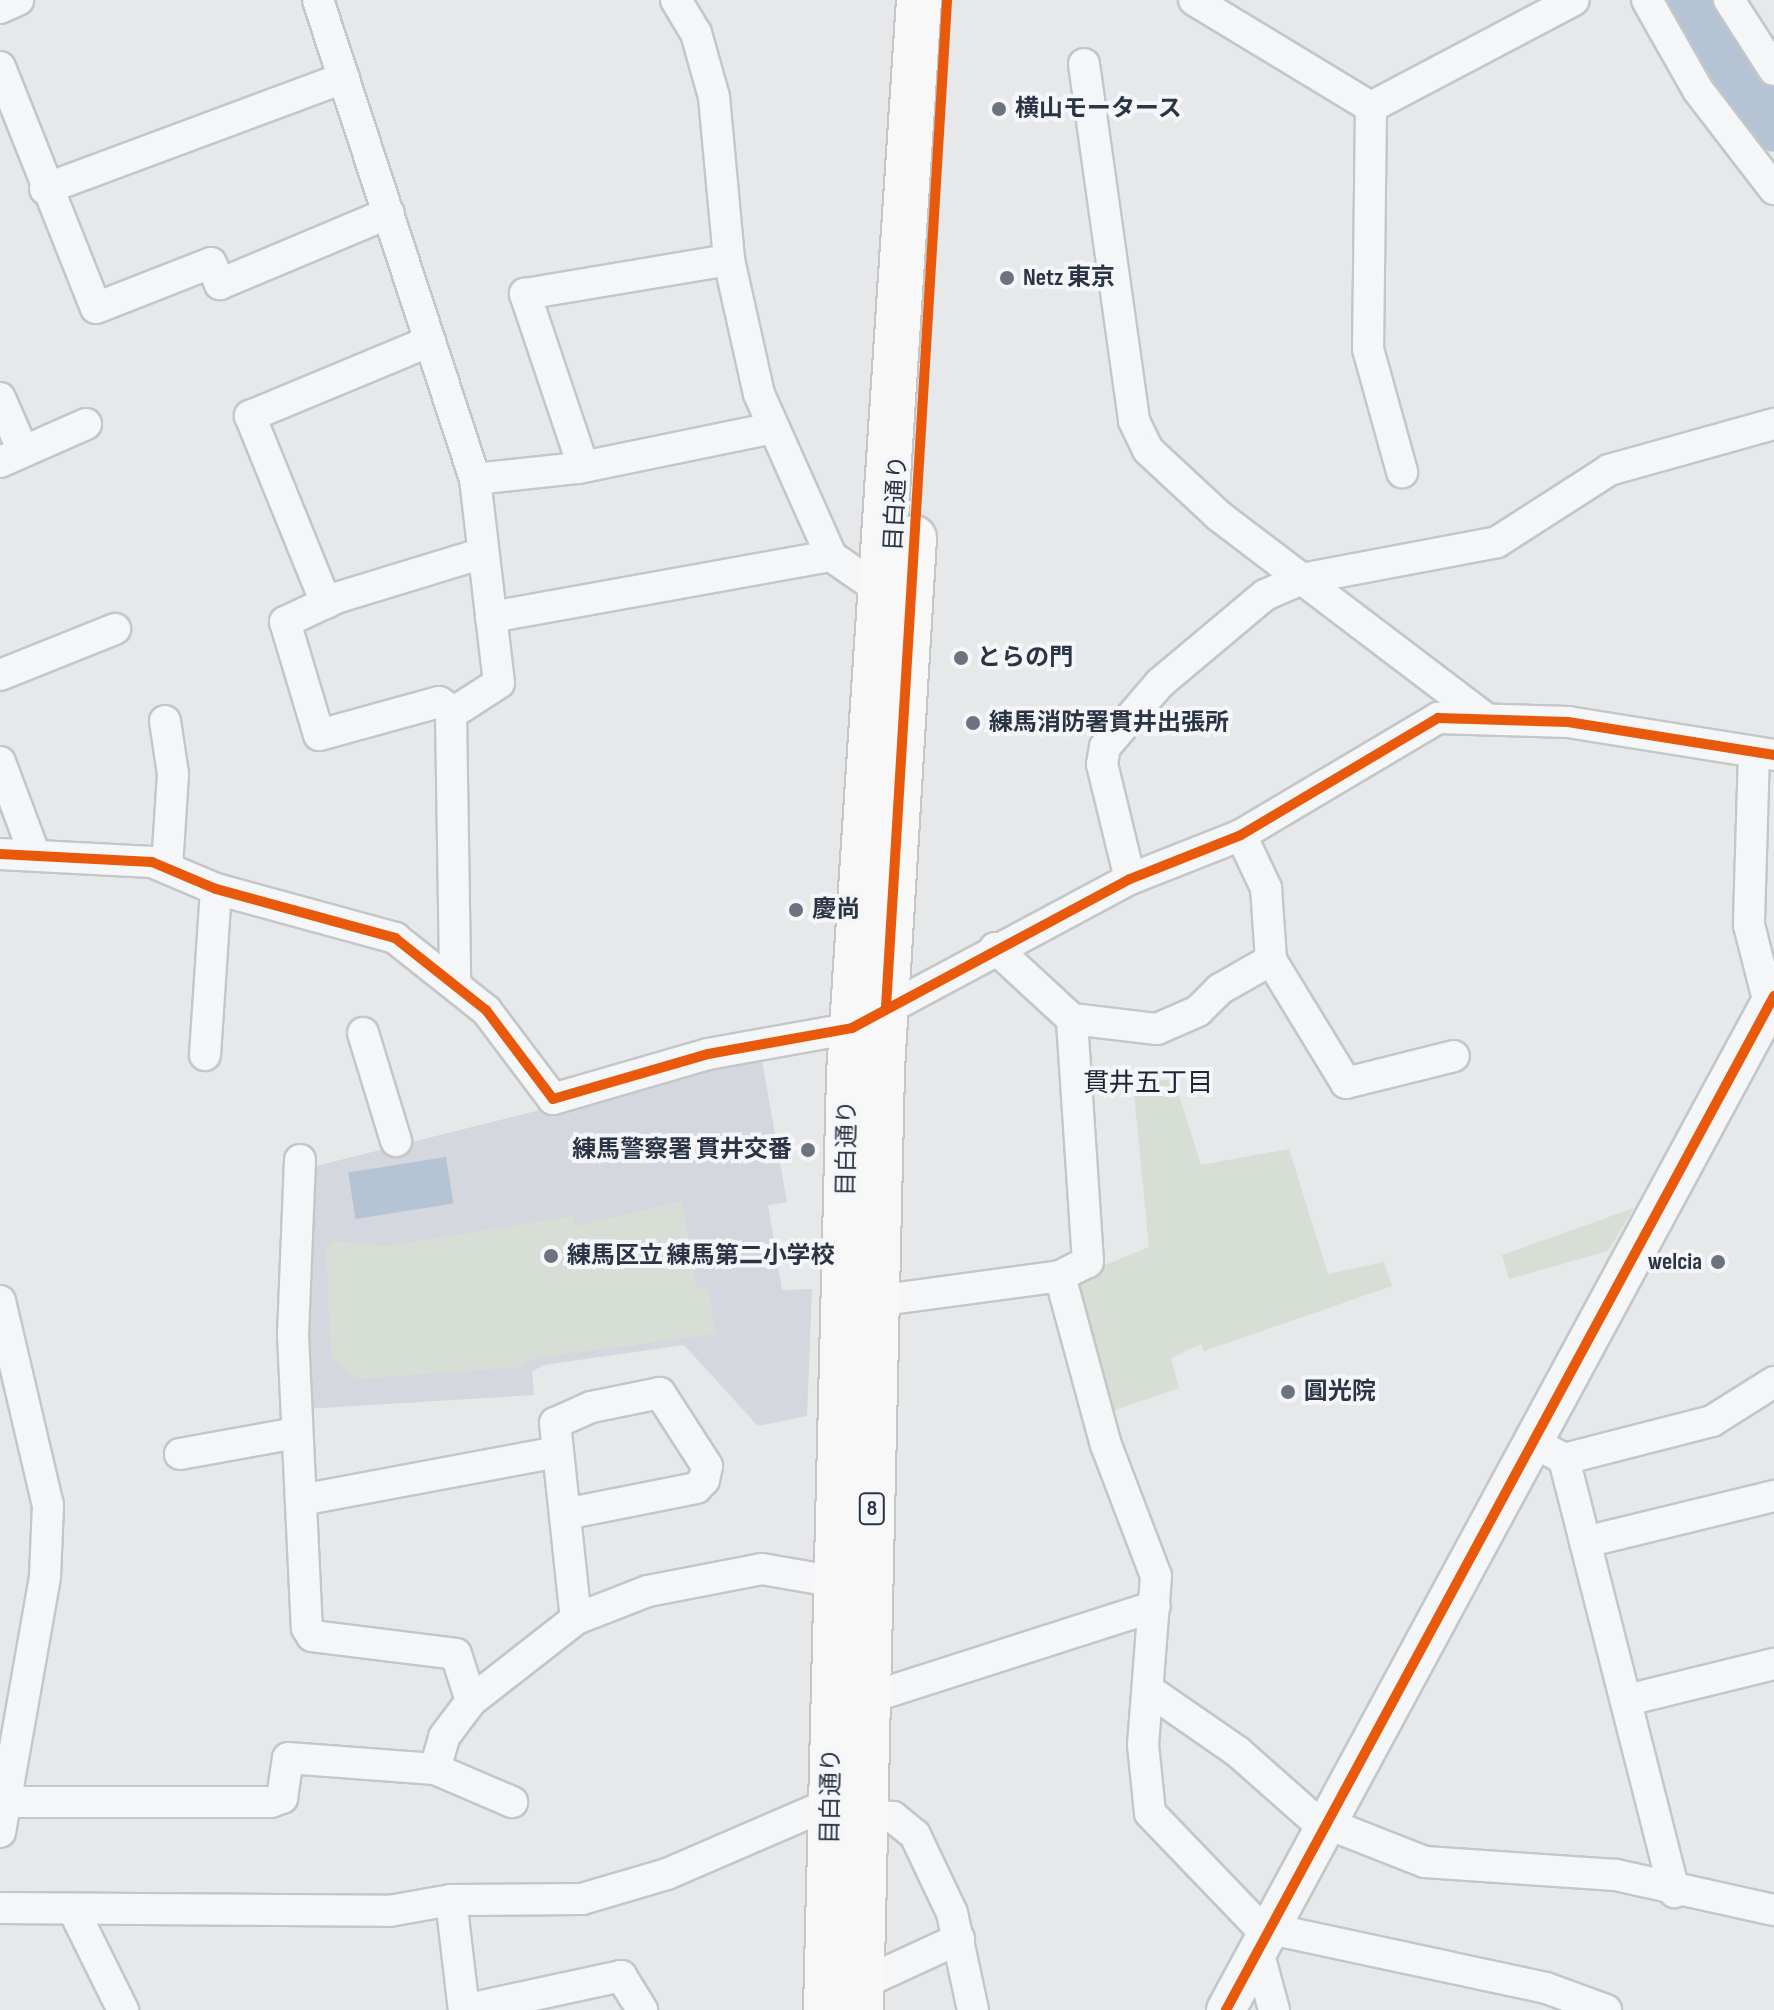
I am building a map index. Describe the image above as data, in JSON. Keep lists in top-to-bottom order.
{
  "streets": {
    "main road": ["目白通り", "8"]
  },
  "districts": ["貫井五丁目"],
  "places": [
    "横山モータース",
    "Netz 東京",
    "とらの門",
    "練馬消防署貫井出張所",
    "慶尚",
    "練馬警察署 貫井交番",
    "練馬区立 練馬第二小学校",
    "welcia",
    "圓光院"
  ]
}
